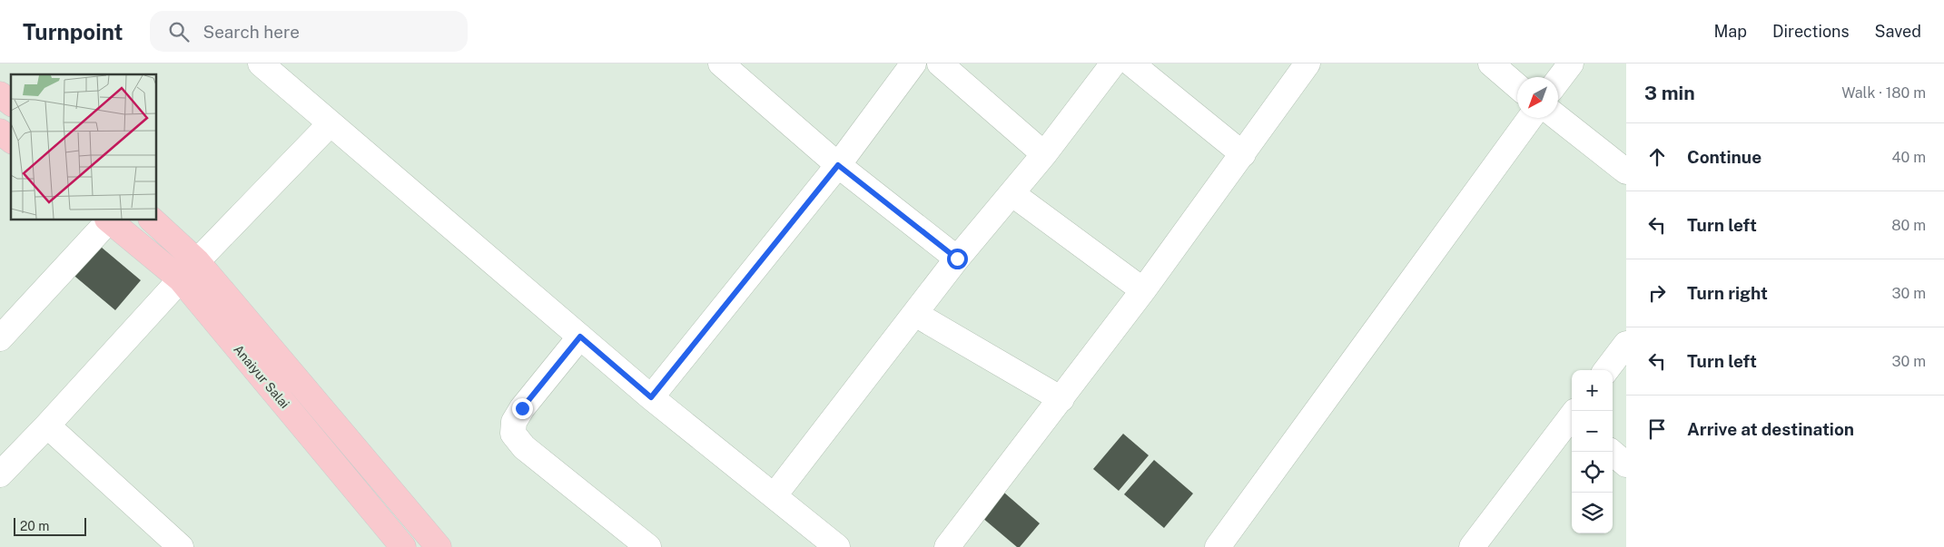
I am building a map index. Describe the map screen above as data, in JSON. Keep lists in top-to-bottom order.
{
  "streets": {
    "main road": ["Anaiyur Salai"]
  },
  "scale_bar": "20 m",
  "north": "bottom left",
  "page": {
    "header": "Turnpoint",
    "search": "Search here",
    "nav": ["Map", "Directions", "Saved"],
    "heading": ["3 min", "Walk · 180 m"],
    "list": [
      ["Continue", "40 m"],
      ["Turn left", "80 m"],
      ["Turn right", "30 m"],
      ["Turn left", "30 m"],
      "Arrive at destination"
    ],
    "map_buttons": ["+", "−"],
    "scale": "20 m"
  }
}
